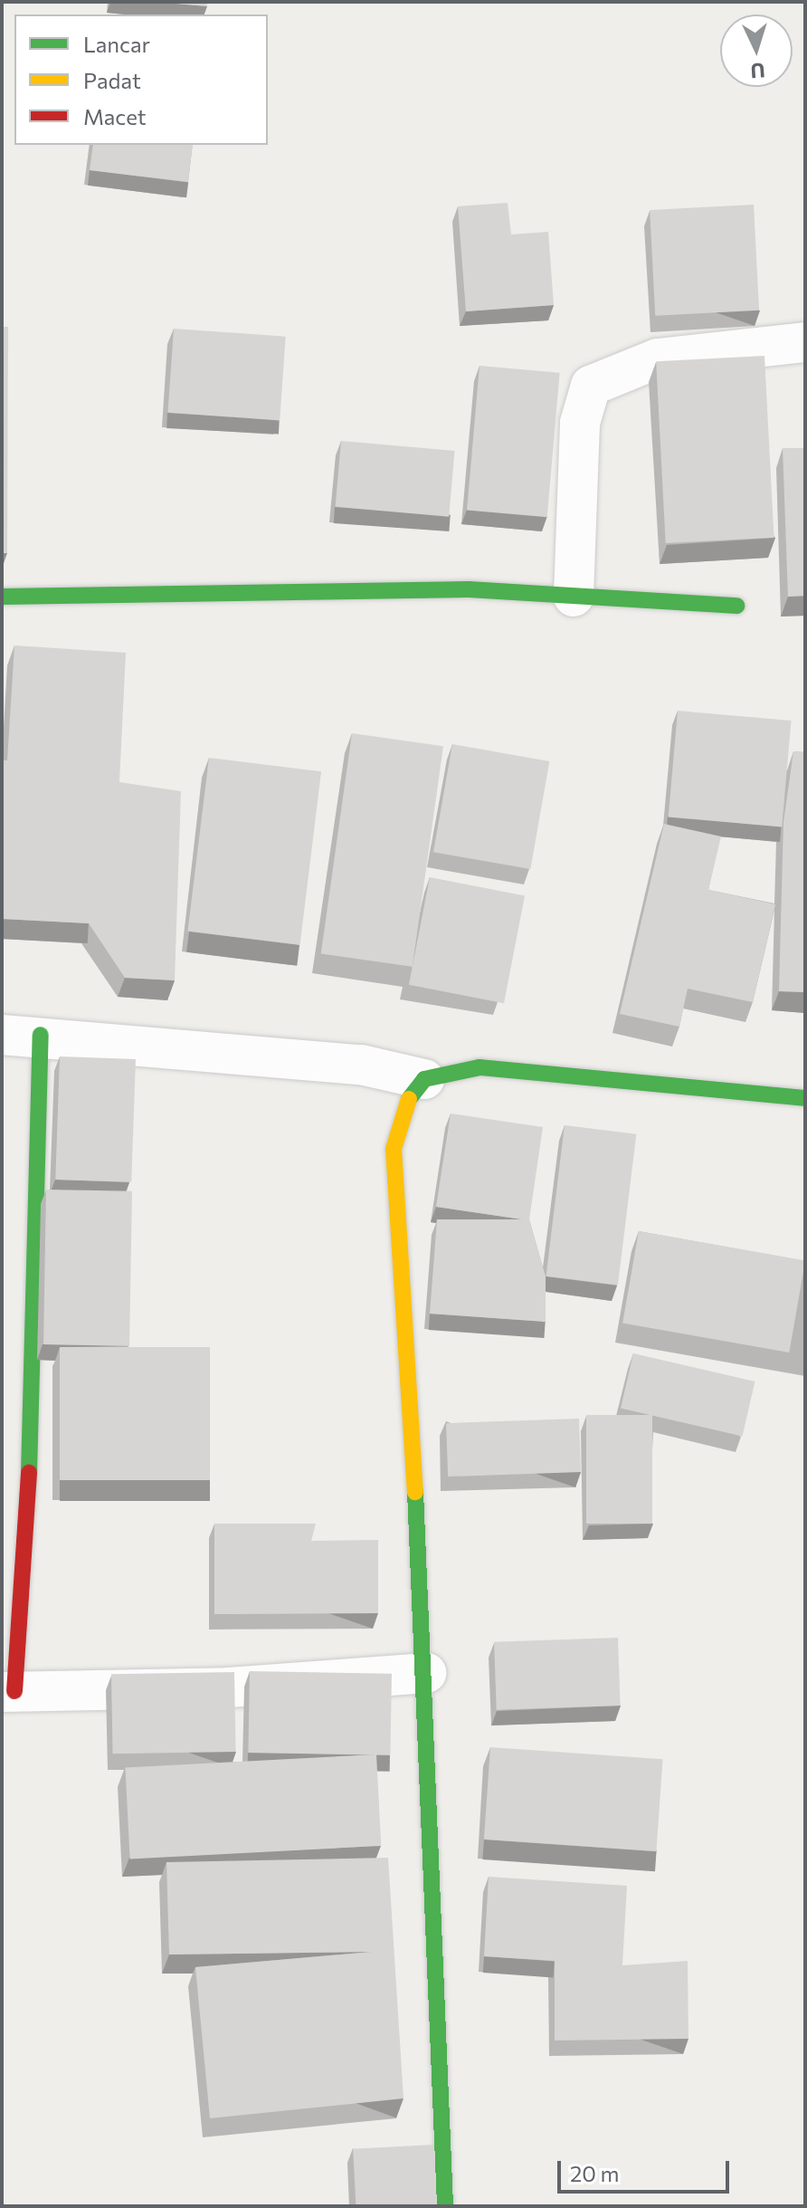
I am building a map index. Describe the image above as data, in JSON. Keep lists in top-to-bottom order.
{
  "legend": ["Lancar", "Padat", "Macet"],
  "scale_bar": "20 m",
  "north": "bottom"
}
